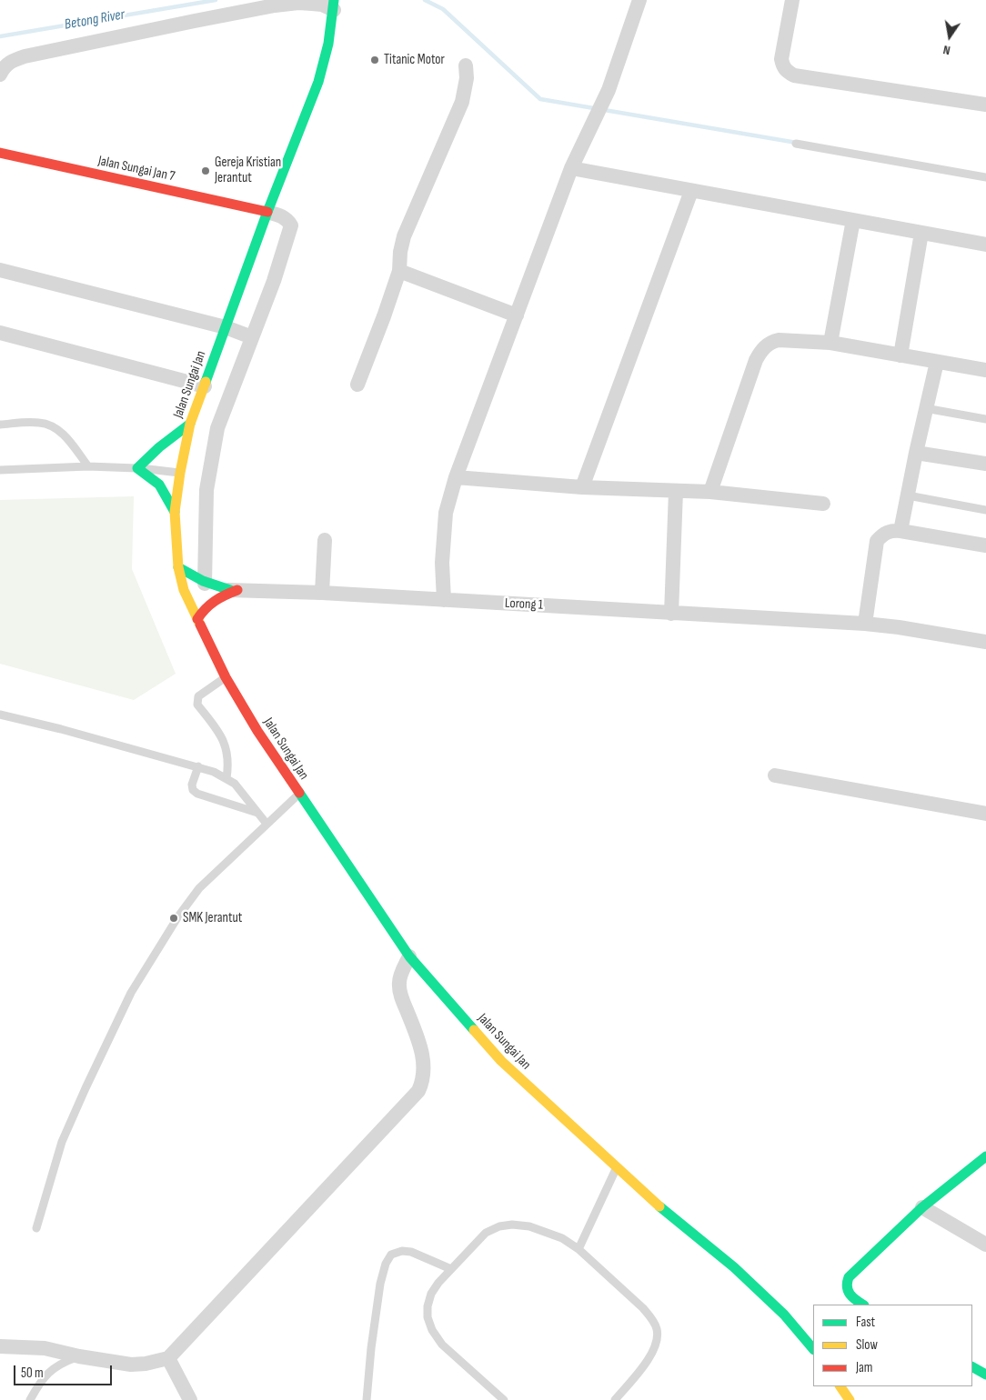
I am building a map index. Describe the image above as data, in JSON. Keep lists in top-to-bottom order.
{
  "streets": {
    "main road": ["Jalan Sungai Jan 7", "Jalan Sungai Jan"],
    "street": ["Lorong 1"]
  },
  "crossings": [
    ["Jalan Sungai Jan 7", "Jalan Sungai Jan"],
    ["Jalan Sungai Jan", "Lorong 1"]
  ],
  "water": ["Betong River"],
  "places": ["Titanic Motor", "Gereja Kristian Jerantut", "SMK Jerantut"],
  "legend": ["Fast", "Slow", "Jam"],
  "scale_bar": "50 m",
  "north": "bottom"
}
